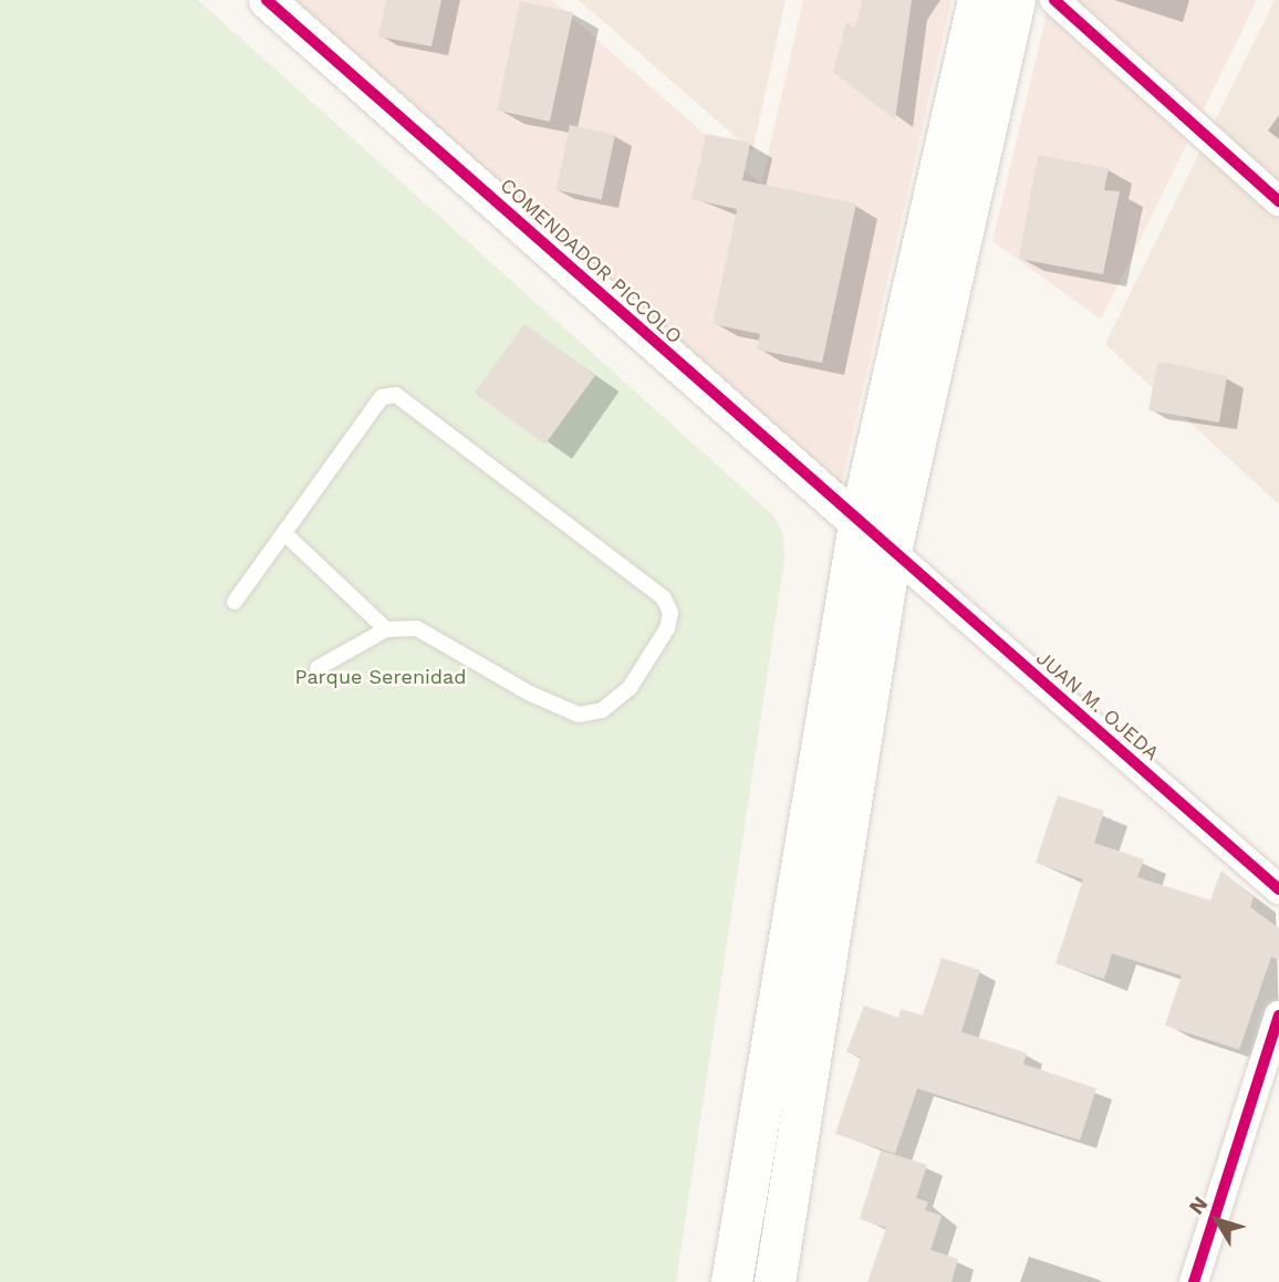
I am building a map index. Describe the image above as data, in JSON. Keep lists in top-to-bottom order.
{
  "streets": {
    "street": ["COMENDADOR PICCOLO", "JUAN M. OJEDA"]
  },
  "crossings": [
    ["COMENDADOR PICCOLO", "JUAN M. OJEDA"]
  ],
  "parks": ["Parque Serenidad"],
  "north": "top left"
}
